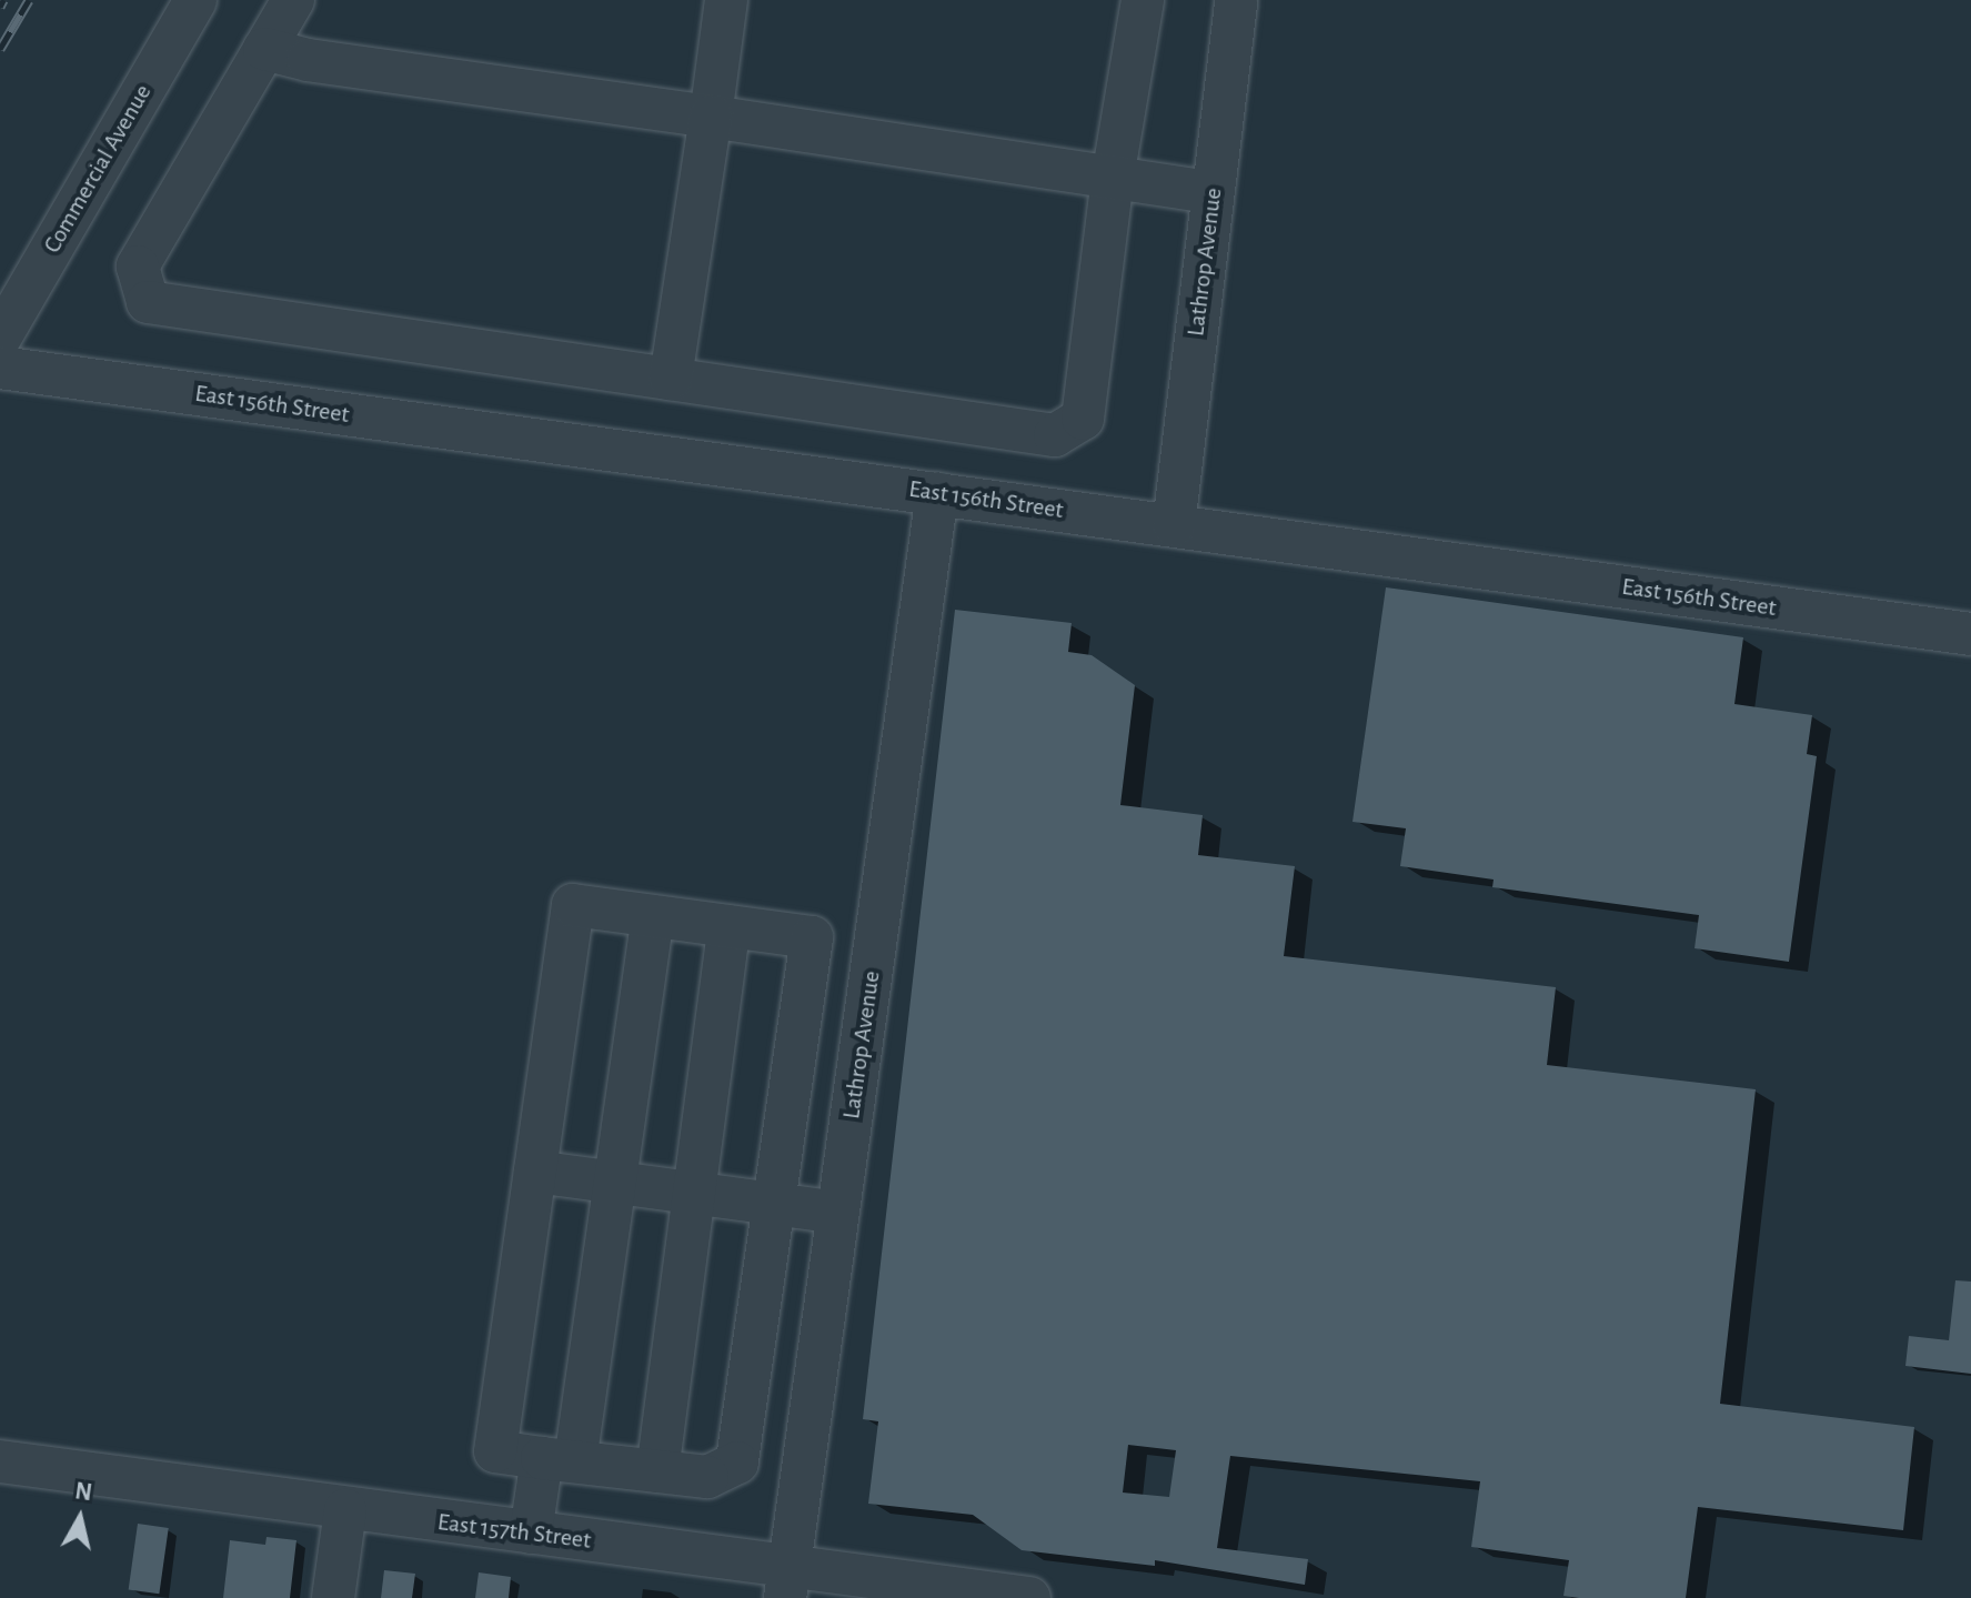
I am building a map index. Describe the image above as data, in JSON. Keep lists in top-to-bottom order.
{
  "streets": {
    "street": [
      "Commercial Avenue",
      "Lathrop Avenue",
      "East 156th Street",
      "East 157th Street"
    ]
  },
  "crossings": [
    ["Lathrop Avenue", "East 156th Street"],
    ["Lathrop Avenue", "East 157th Street"]
  ],
  "north": "top"
}
